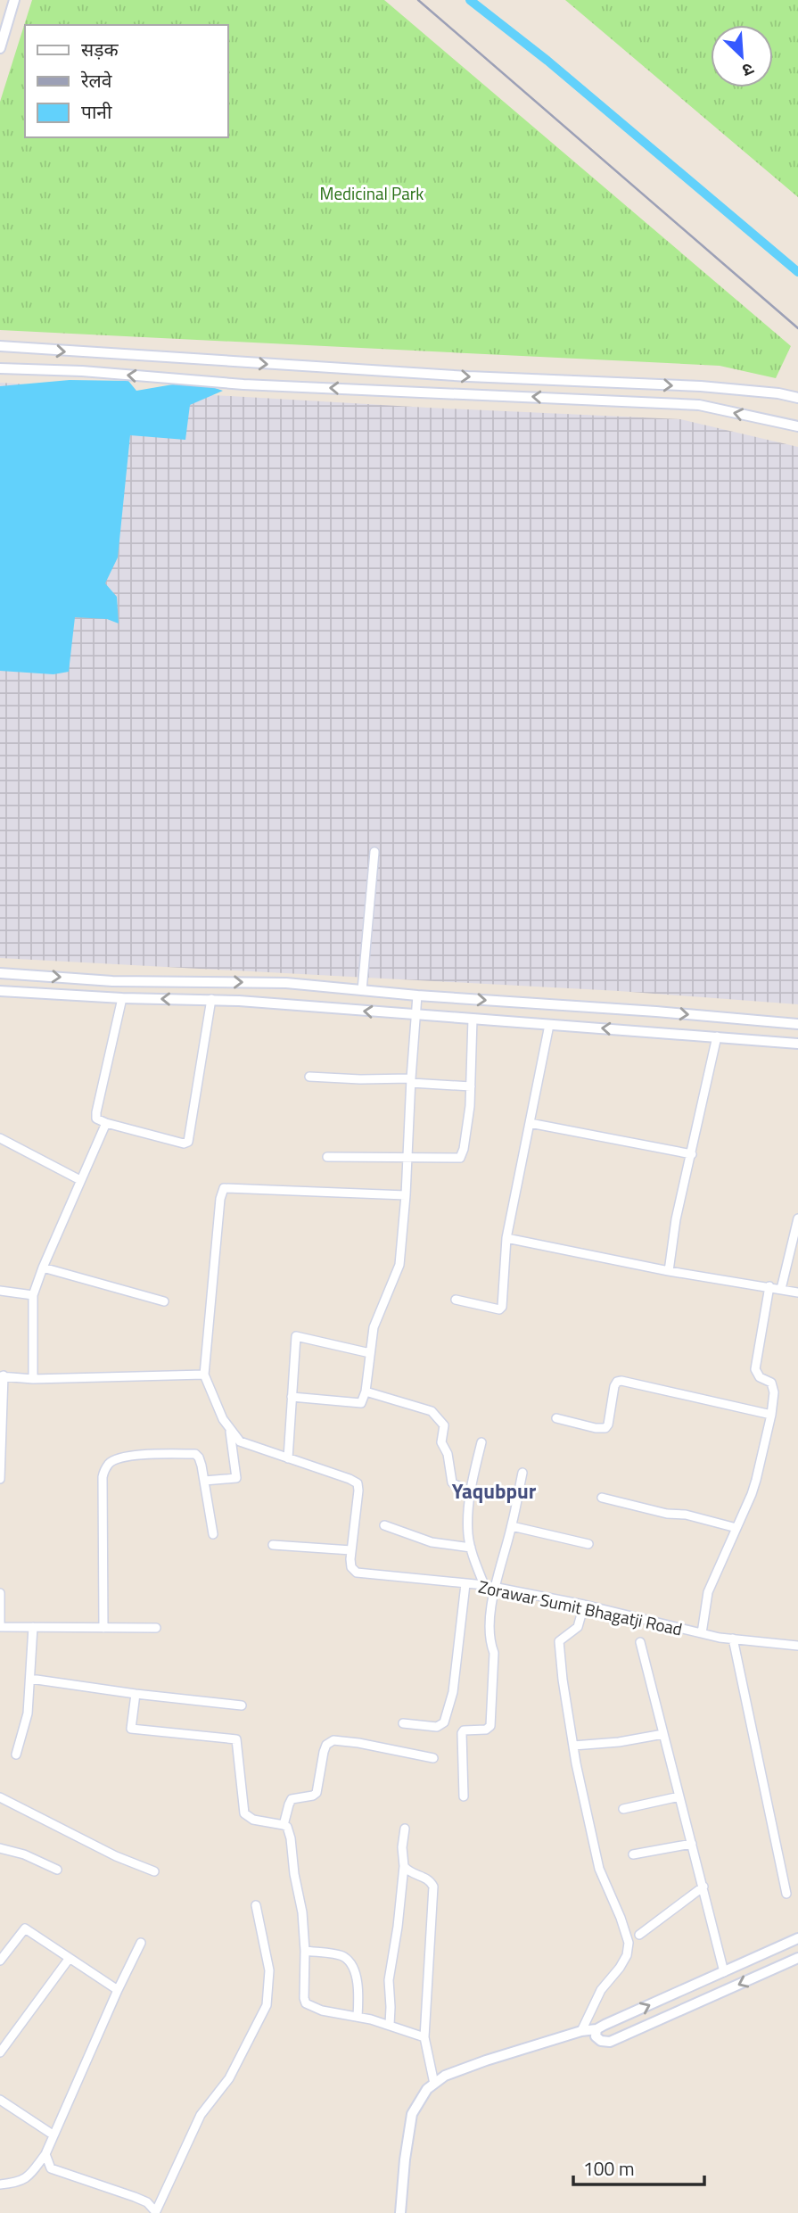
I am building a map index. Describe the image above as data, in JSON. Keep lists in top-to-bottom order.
{
  "streets": {
    "street": ["Zorawar Sumit Bhagatji Road"]
  },
  "districts": ["Yaqubpur"],
  "parks": ["Medicinal Park"],
  "legend": ["सड़क", "रेलवे", "पानी"],
  "scale_bar": "100 m",
  "north": "bottom right"
}
